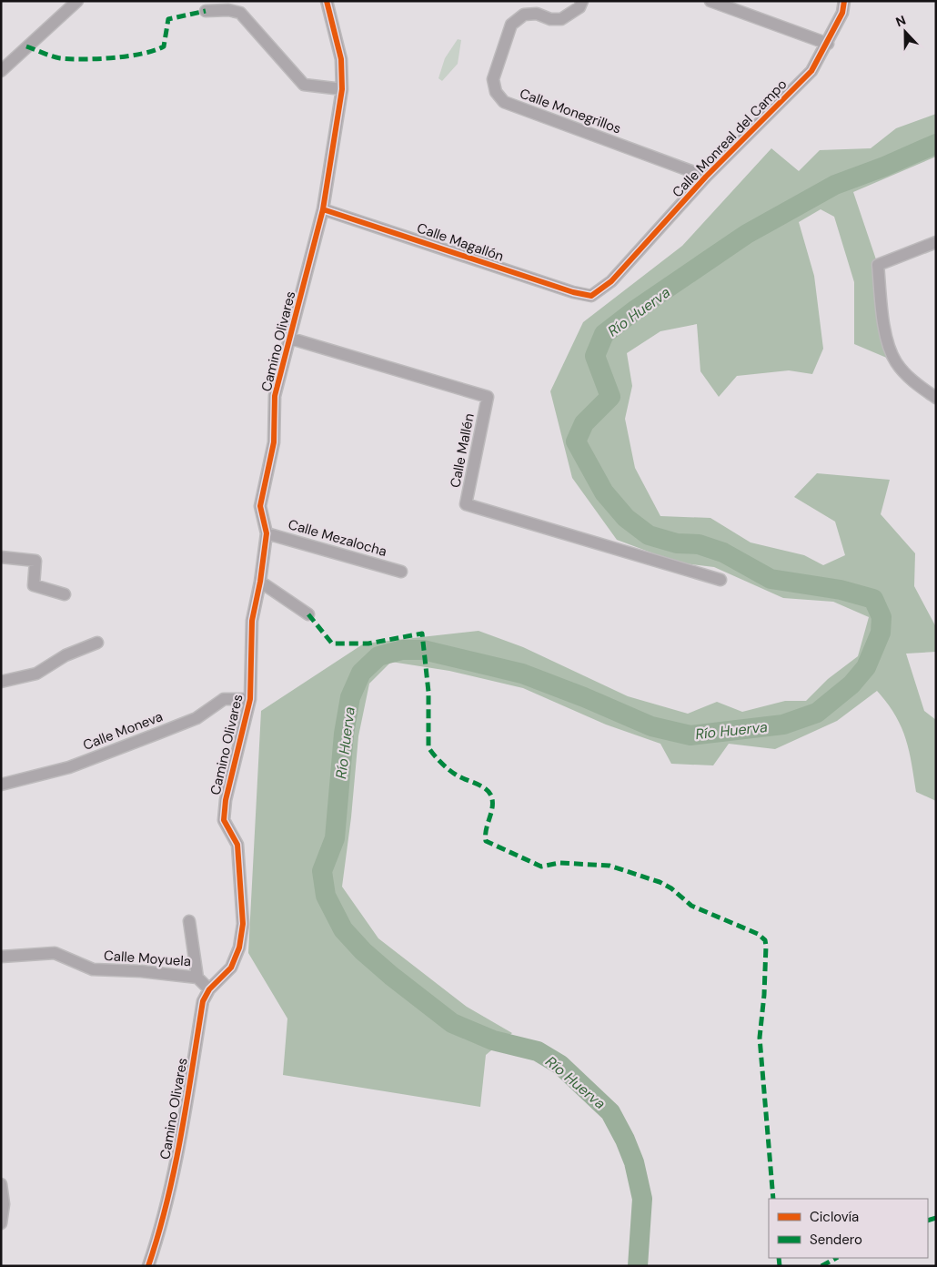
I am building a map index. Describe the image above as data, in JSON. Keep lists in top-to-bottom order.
{
  "streets": {
    "street": [
      "Calle Monegrillos",
      "Calle Monreal del Campo",
      "Calle Magallón",
      "Camino Olivares",
      "Calle Mallén",
      "Calle Mezalocha",
      "Calle Moneva",
      "Calle Moyuela"
    ]
  },
  "crossings": [
    ["Calle Monegrillos", "Calle Monreal del Campo"],
    ["Calle Monreal del Campo", "Calle Magallón"],
    ["Calle Magallón", "Camino Olivares"],
    ["Camino Olivares", "Calle Mallén"],
    ["Camino Olivares", "Calle Mezalocha"],
    ["Camino Olivares", "Calle Moneva"],
    ["Camino Olivares", "Calle Moyuela"]
  ],
  "water": ["Río Huerva"],
  "legend": ["Ciclovía", "Sendero"],
  "north": "top"
}
